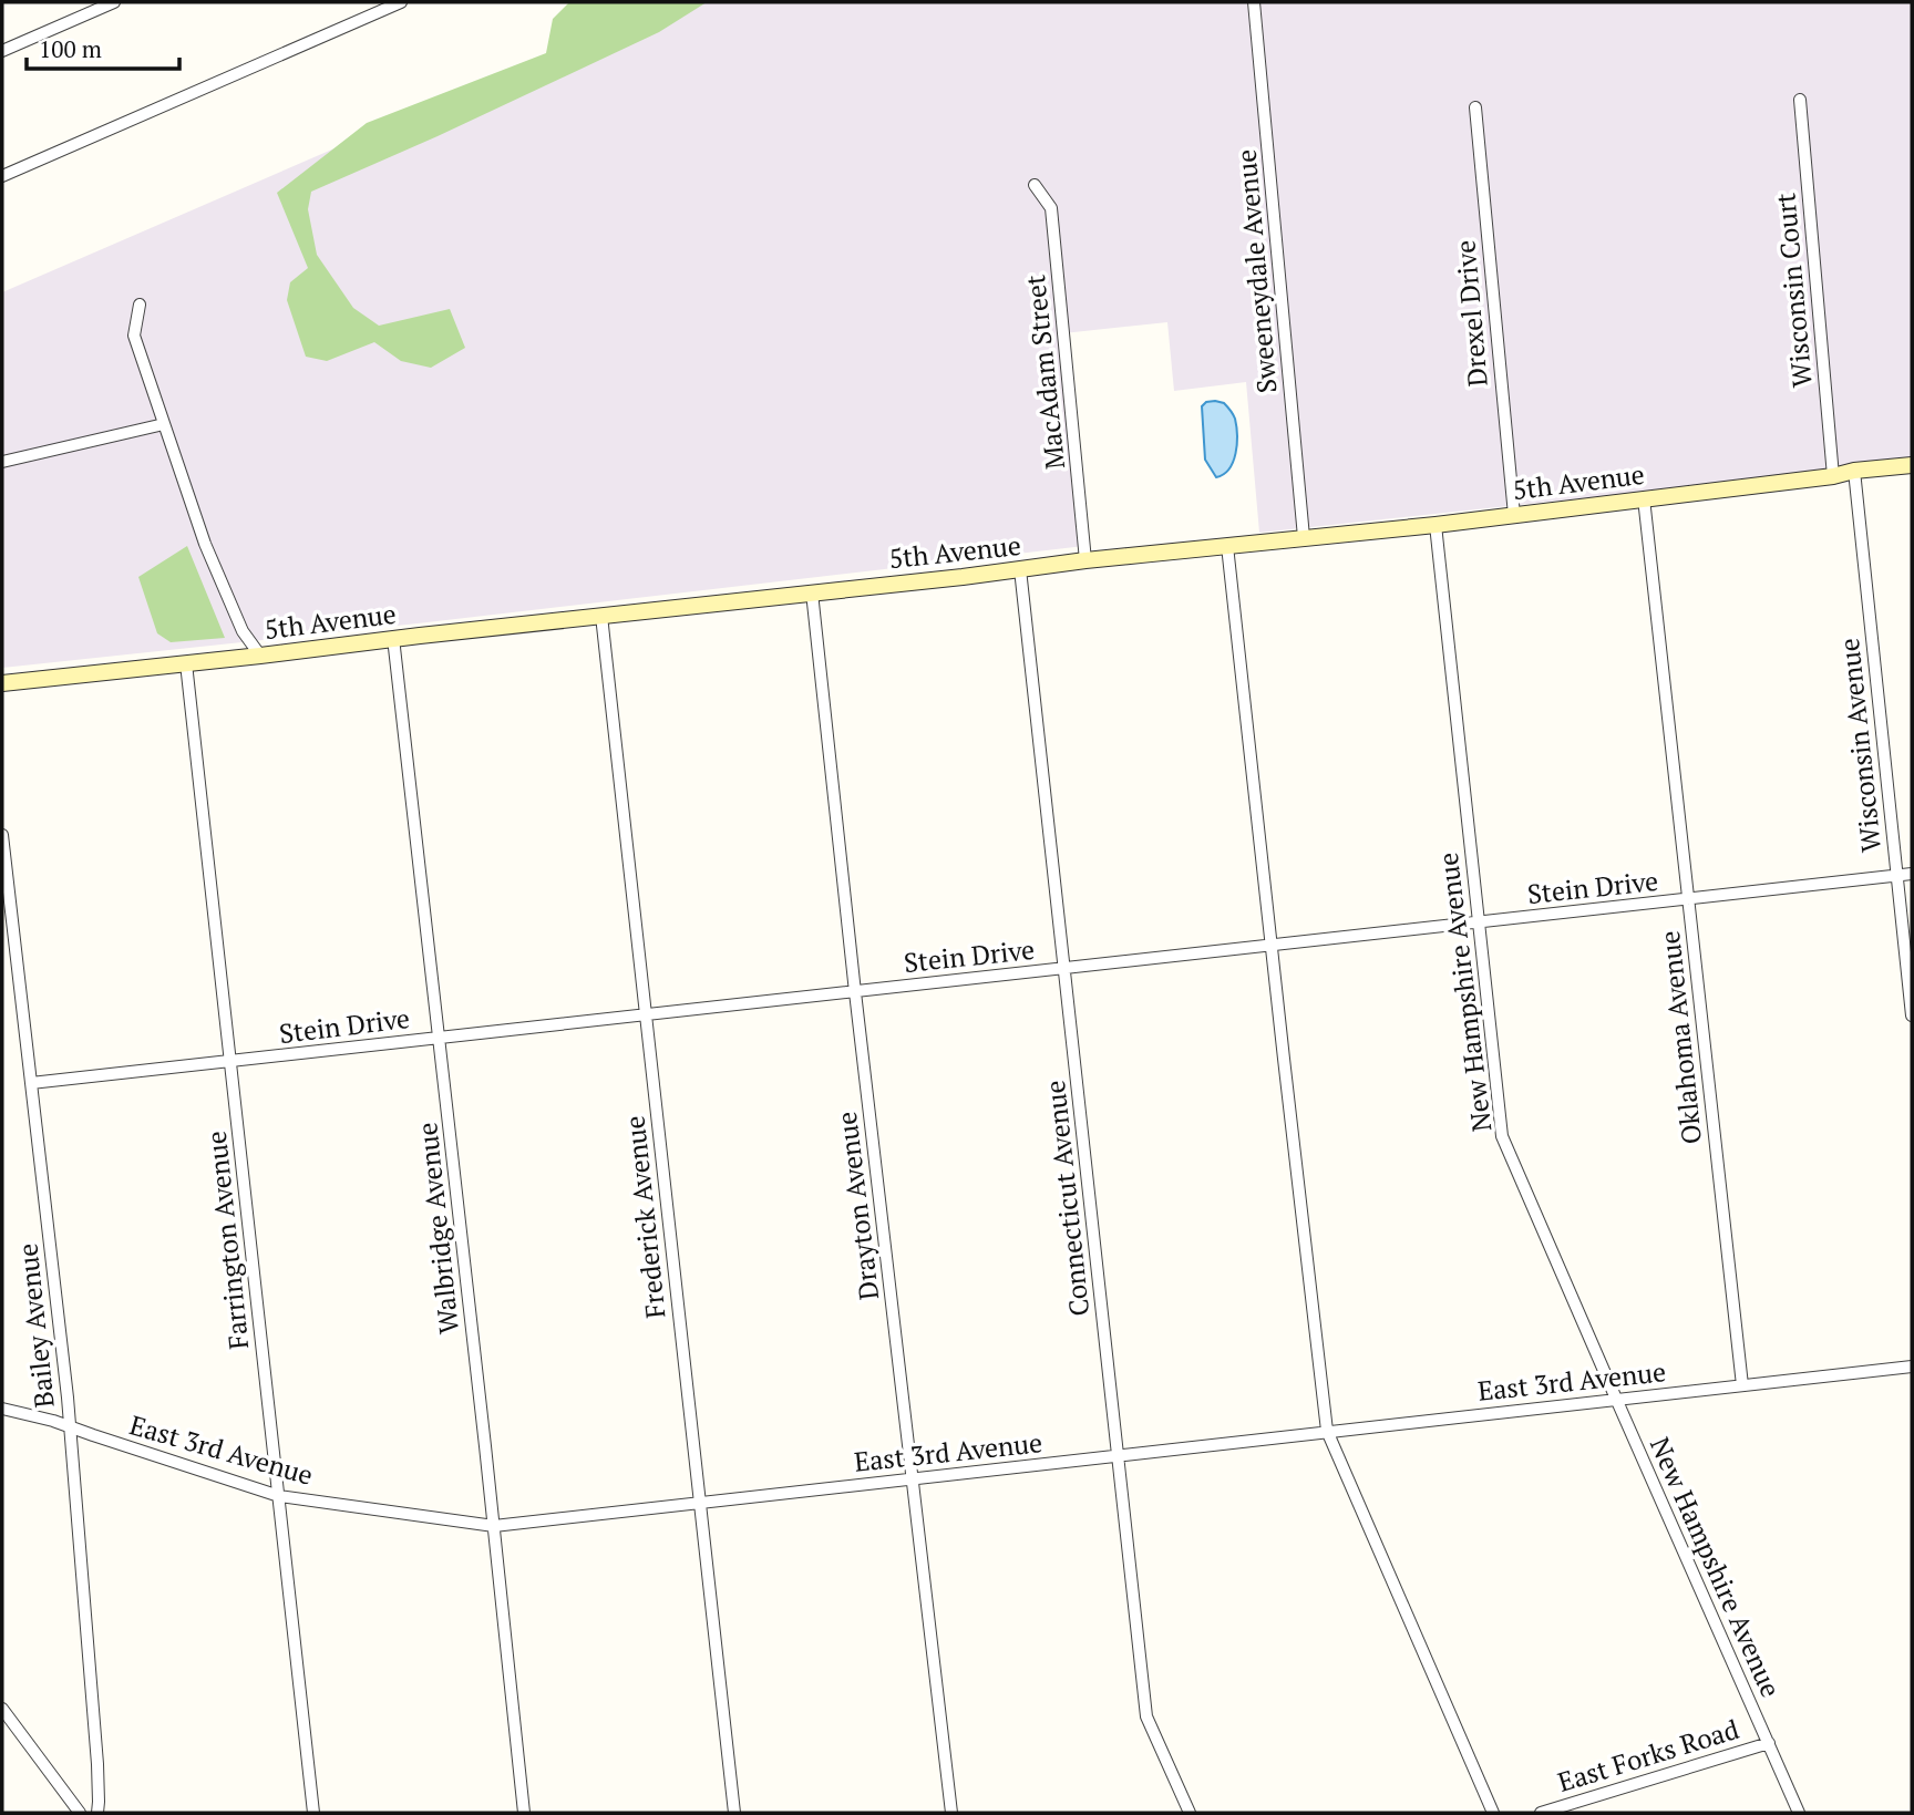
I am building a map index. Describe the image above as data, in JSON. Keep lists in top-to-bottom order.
{
  "streets": {
    "main road": ["5th Avenue"],
    "street": [
      "Sweeneydale Avenue",
      "Wisconsin Court",
      "Drexel Drive",
      "MacAdam Street",
      "Wisconsin Avenue",
      "Stein Drive",
      "New Hampshire Avenue",
      "Oklahoma Avenue",
      "Connecticut Avenue",
      "Drayton Avenue",
      "Frederick Avenue",
      "Walbridge Avenue",
      "Farrington Avenue",
      "Bailey Avenue",
      "East 3rd Avenue",
      "East Forks Road"
    ]
  },
  "crossings": [
    ["Sweeneydale Avenue", "5th Avenue"],
    ["Wisconsin Court", "5th Avenue"],
    ["Drexel Drive", "5th Avenue"],
    ["MacAdam Street", "5th Avenue"],
    ["5th Avenue", "Wisconsin Avenue"],
    ["5th Avenue", "New Hampshire Avenue"],
    ["5th Avenue", "Oklahoma Avenue"],
    ["5th Avenue", "Connecticut Avenue"],
    ["5th Avenue", "Drayton Avenue"],
    ["5th Avenue", "Frederick Avenue"],
    ["5th Avenue", "Walbridge Avenue"],
    ["5th Avenue", "Farrington Avenue"],
    ["Wisconsin Avenue", "Stein Drive"],
    ["Stein Drive", "New Hampshire Avenue"],
    ["Stein Drive", "Oklahoma Avenue"],
    ["Stein Drive", "Connecticut Avenue"],
    ["Stein Drive", "Drayton Avenue"],
    ["Stein Drive", "Frederick Avenue"],
    ["Stein Drive", "Walbridge Avenue"],
    ["Stein Drive", "Farrington Avenue"],
    ["Stein Drive", "Bailey Avenue"],
    ["New Hampshire Avenue", "East 3rd Avenue"],
    ["New Hampshire Avenue", "East Forks Road"],
    ["Oklahoma Avenue", "East 3rd Avenue"],
    ["Connecticut Avenue", "East 3rd Avenue"],
    ["Drayton Avenue", "East 3rd Avenue"],
    ["Frederick Avenue", "East 3rd Avenue"],
    ["Walbridge Avenue", "East 3rd Avenue"],
    ["Farrington Avenue", "East 3rd Avenue"],
    ["Bailey Avenue", "East 3rd Avenue"]
  ],
  "scale_bar": "100 m"
}
